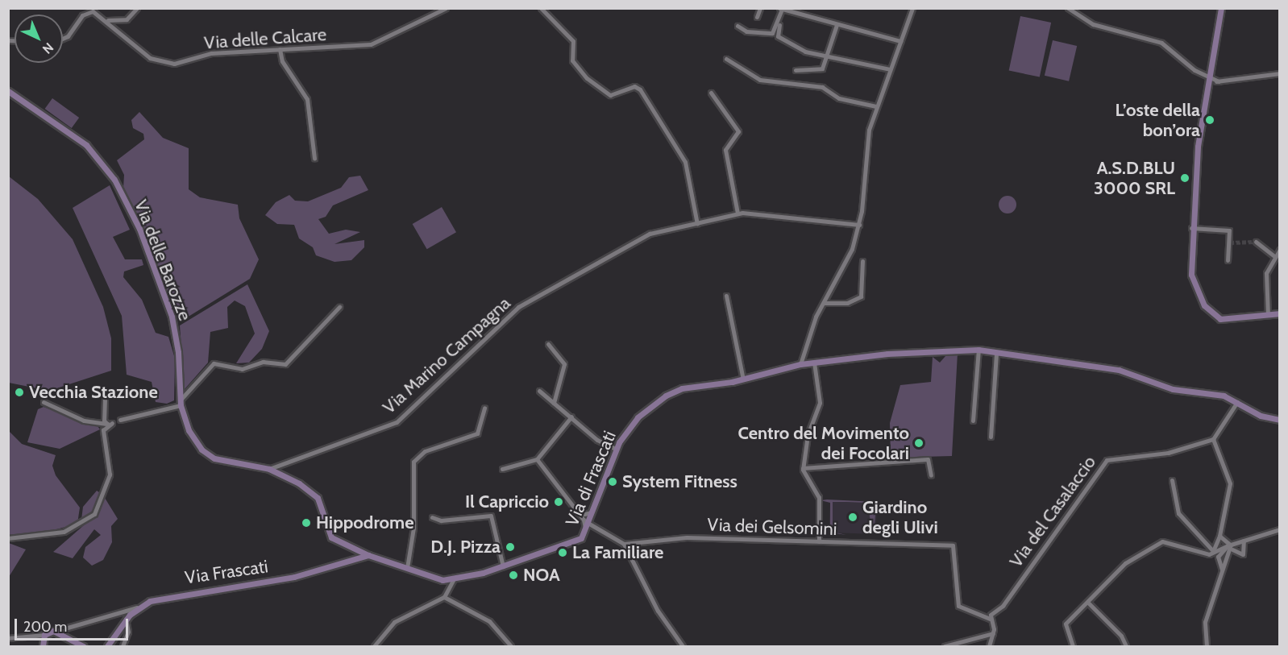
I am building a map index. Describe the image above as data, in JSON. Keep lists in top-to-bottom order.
{
  "streets": {
    "main road": ["Via delle Barozze", "Via di Frascati", "Via Frascati"],
    "street": [
      "Via delle Calcare",
      "Via Marino Campagna",
      "Via del Casalaccio",
      "Via dei Gelsomini"
    ]
  },
  "crossings": [
    ["Via delle Barozze", "Via Marino Campagna"],
    ["Via delle Barozze", "Via Frascati"],
    ["Via del Casalaccio", "Via dei Gelsomini"]
  ],
  "places": [
    "L’oste della bon’ora",
    "A.S.D.BLU 3000 SRL",
    "Vecchia Stazione",
    "Centro del Movimento dei Focolari",
    "System Fitness",
    "Il Capriccio",
    "Giardino degli Ulivi",
    "Hippodrome",
    "D.J. Pizza",
    "La Familiare",
    "NOA"
  ],
  "scale_bar": "200 m",
  "north": "bottom right"
}
